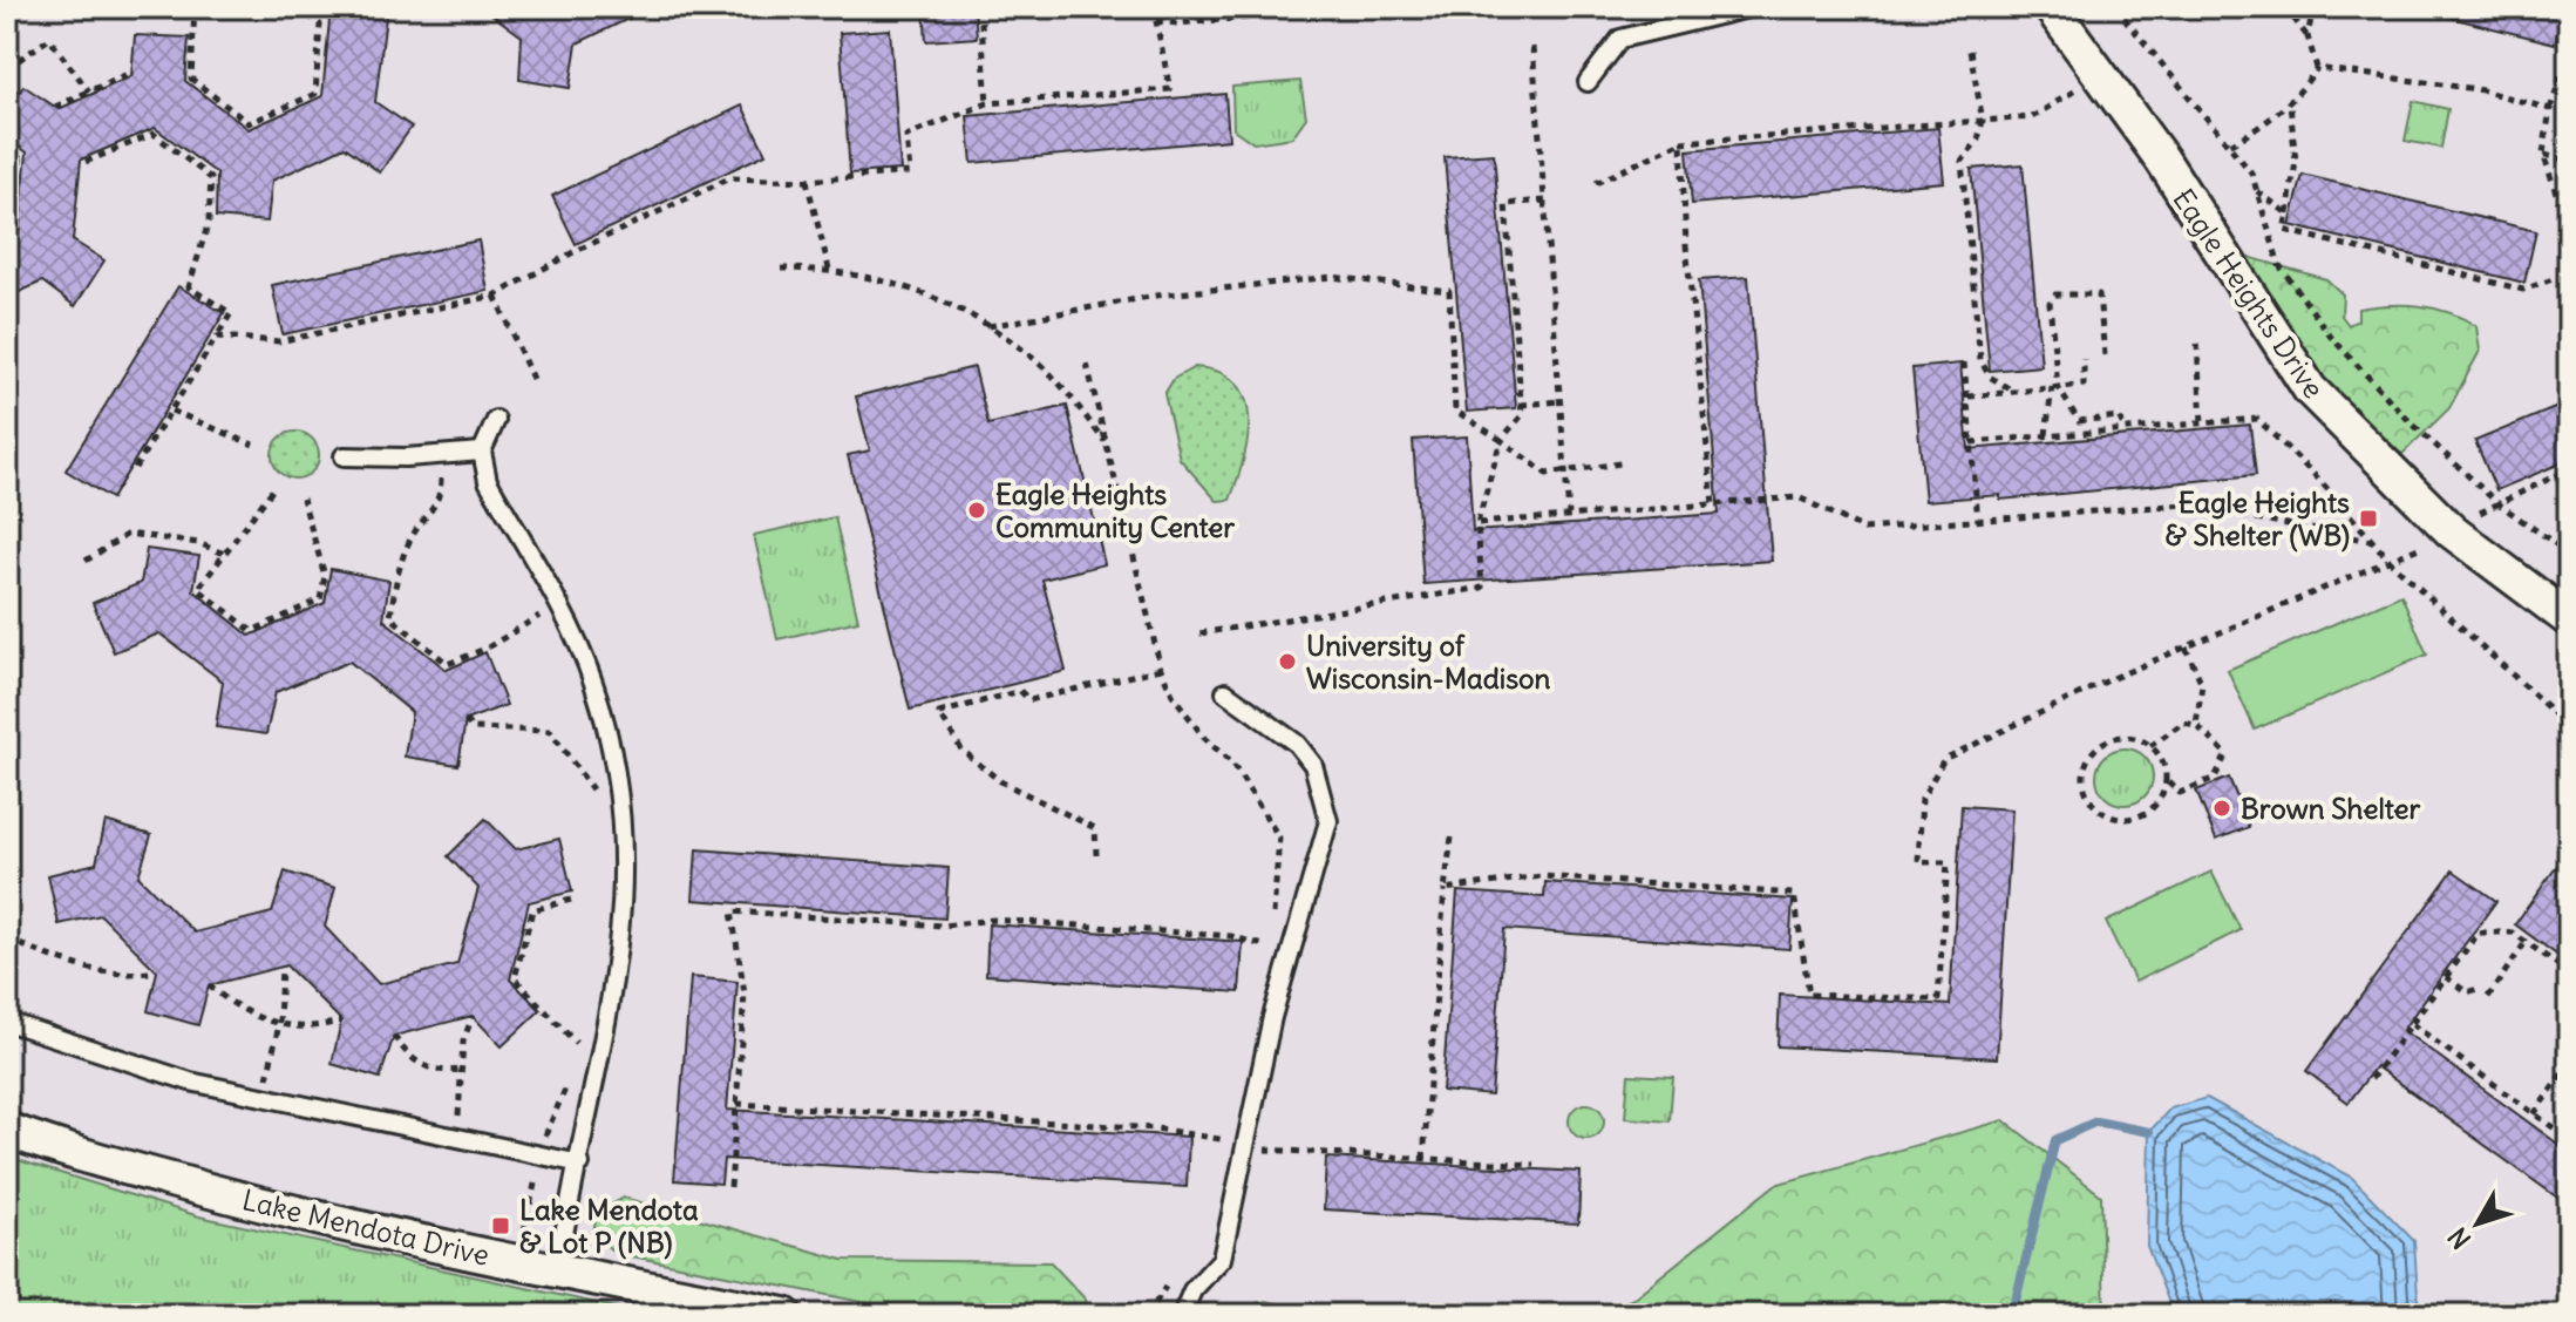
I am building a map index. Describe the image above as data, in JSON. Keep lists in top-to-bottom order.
{
  "streets": {
    "street": ["Eagle Heights Drive", "Lake Mendota Drive"]
  },
  "places": {
    "other": ["Eagle Heights Community Center", "University of Wisconsin-Madison", "Brown Shelter"],
    "transit": ["Eagle Heights & Shelter (WB)", "Lake Mendota & Lot P (NB)"]
  },
  "north": "bottom left"
}
